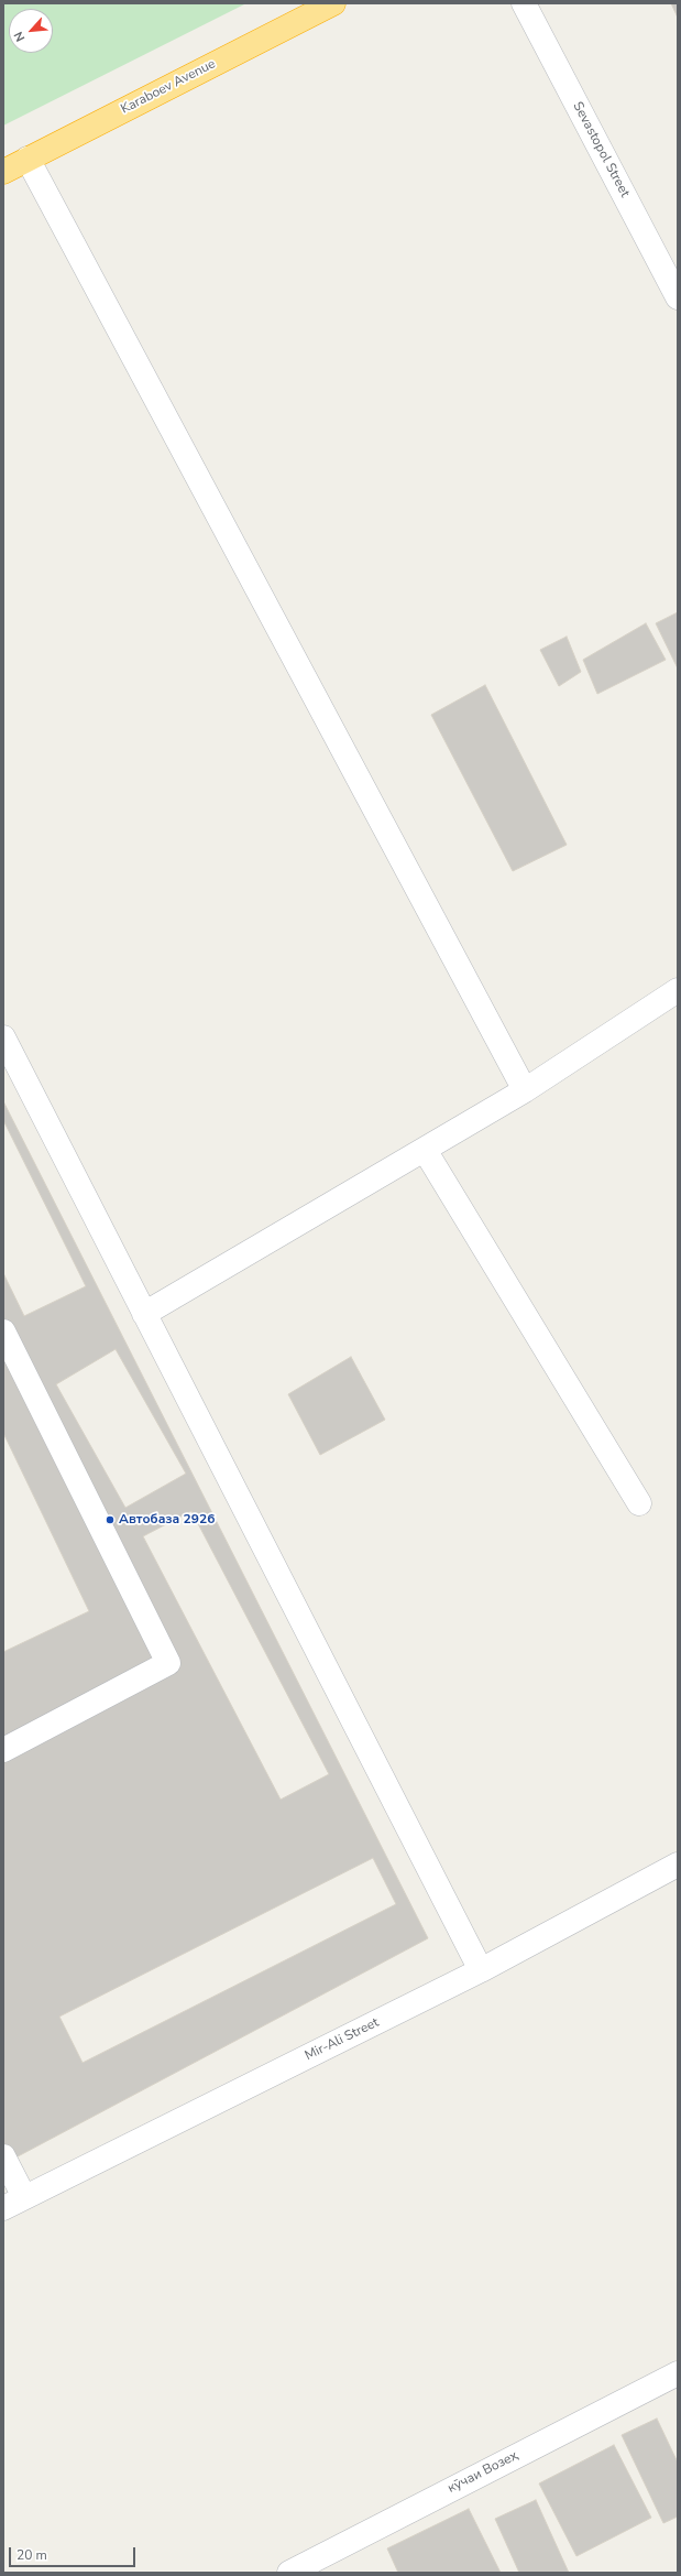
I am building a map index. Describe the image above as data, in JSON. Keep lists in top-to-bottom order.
{
  "streets": {
    "highway": ["Karaboev Avenue"],
    "street": ["Sevastopol Street", "Mir-Ali Street", "кӯчаи Возеҳ"]
  },
  "places": ["Автобаза 2926"],
  "scale_bar": "20 m",
  "north": "bottom left"
}
